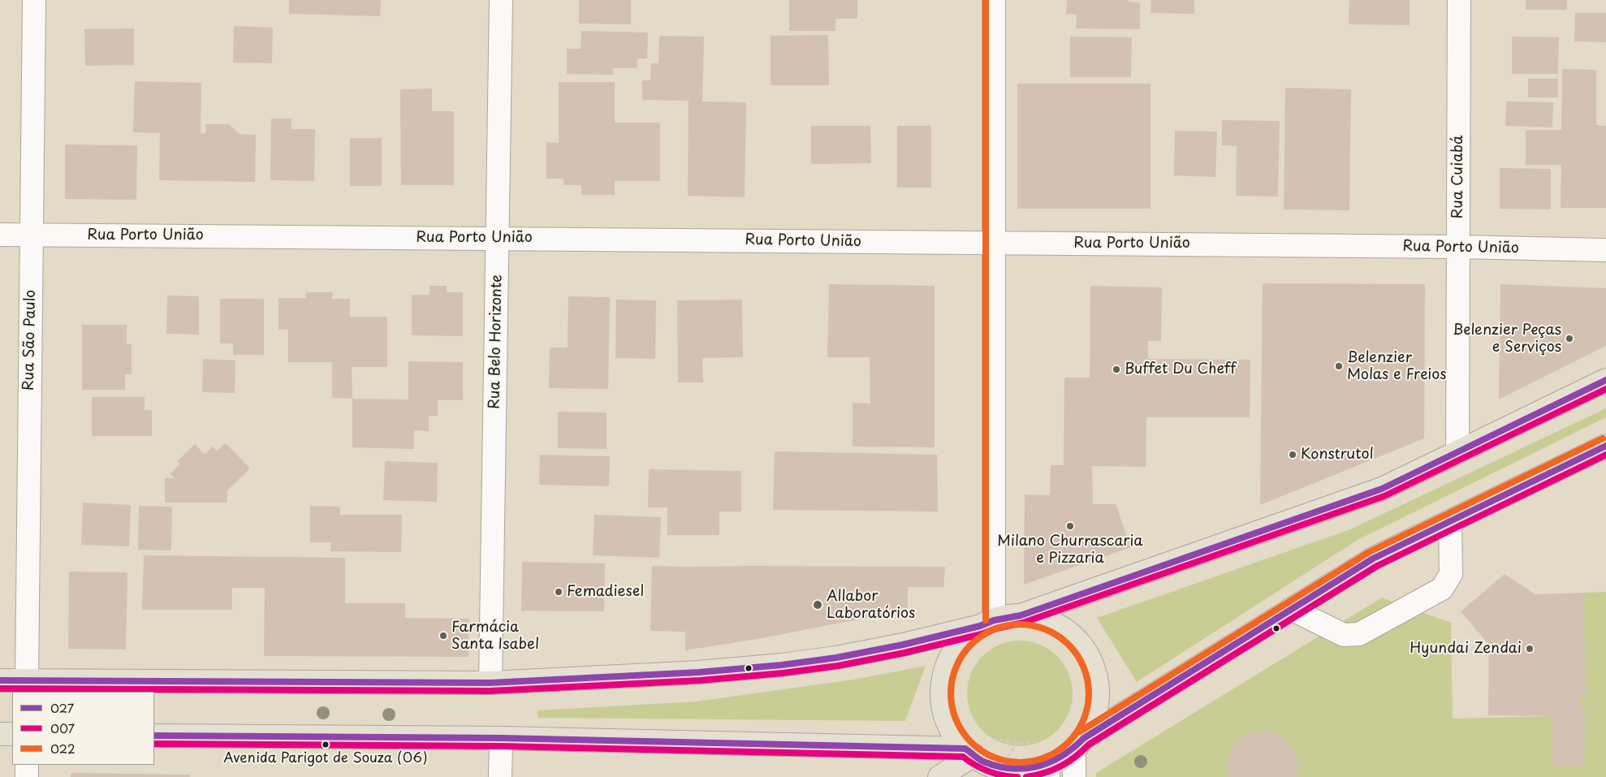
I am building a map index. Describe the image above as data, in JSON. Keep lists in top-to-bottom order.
{
  "streets": {
    "street": [
      "Rua Cuiabá",
      "Rua Porto União",
      "Rua São Paulo",
      "Rua Belo Horizonte"
    ]
  },
  "crossings": [
    ["Rua Cuiabá", "Rua Porto União"],
    ["Rua Porto União", "Rua São Paulo"],
    ["Rua Porto União", "Rua Belo Horizonte"]
  ],
  "places": [
    "Belenzier Peças e Serviços",
    "Belenzier Molas e Freios",
    "Buffet Du Cheff",
    "Konstrutol",
    "Milano Churrascaria e Pizzaria",
    "Femadiesel",
    "Allabor Laboratórios",
    "Farmácia Santa Isabel",
    "Hyundai Zendai",
    "Avenida Parigot de Souza (06)"
  ],
  "lines": ["transit line 022", "transit line 027", "transit line 007"],
  "legend": ["027", "007", "022"]
}
